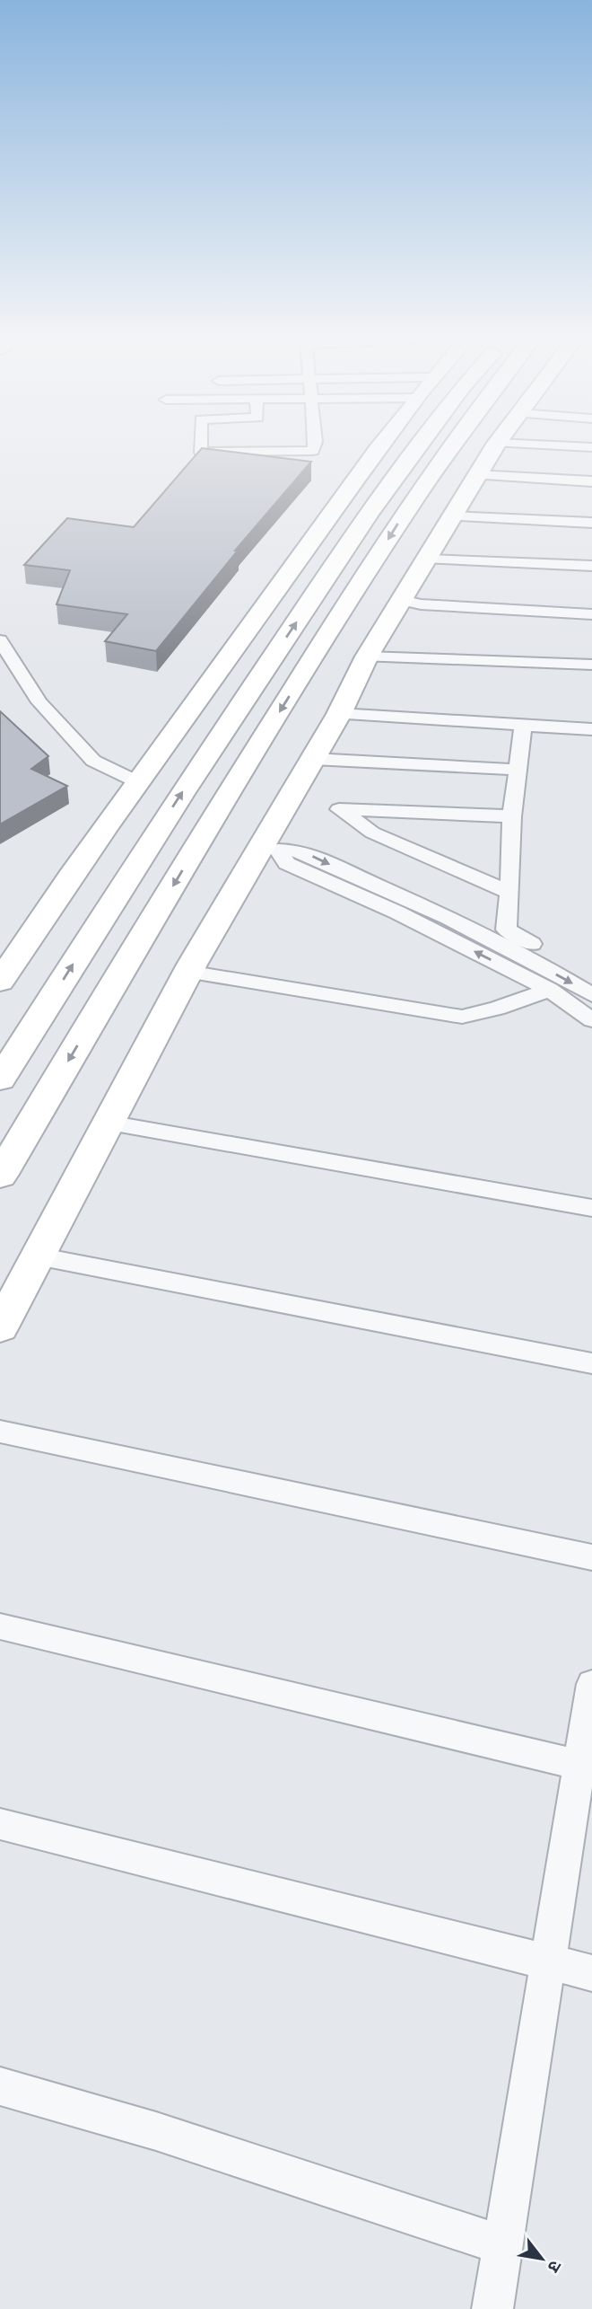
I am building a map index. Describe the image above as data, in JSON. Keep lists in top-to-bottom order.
{
  "north": "bottom right"
}
